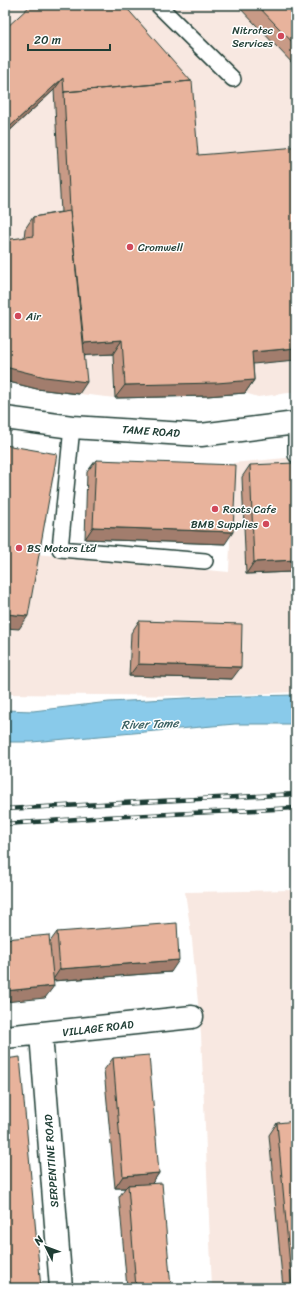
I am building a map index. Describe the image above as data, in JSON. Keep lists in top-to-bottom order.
{
  "streets": {
    "street": ["TAME ROAD", "VILLAGE ROAD", "SERPENTINE ROAD"]
  },
  "crossings": [
    ["VILLAGE ROAD", "SERPENTINE ROAD"]
  ],
  "water": ["River Tame"],
  "places": [
    "Nitrotec Services",
    "Cromwell",
    "Air",
    "Roots Cafe",
    "BMB Supplies",
    "BS Motors Ltd"
  ],
  "scale_bar": "20 m",
  "north": "top left"
}
